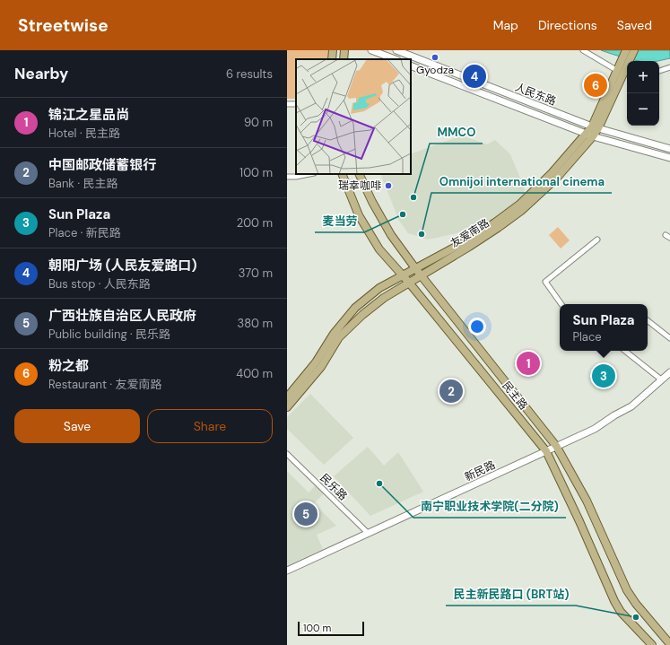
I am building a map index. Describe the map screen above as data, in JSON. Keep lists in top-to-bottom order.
{
  "streets": {
    "main road": [
      "人民东路",
      "友爱南路",
      "民主路",
      "新民路"
    ],
    "street": ["民乐路"]
  },
  "crossings": [
    ["人民东路", "友爱南路"],
    ["友爱南路", "民主路"],
    ["民主路", "新民路"],
    ["新民路", "民乐路"]
  ],
  "places": [
    "Gyodza",
    "瑞幸咖啡",
    "MMCO",
    "麦当劳",
    "Omnijoi international cinema",
    "南宁职业技术学院(二分院)",
    "民主新民路口 (BRT站)"
  ],
  "scale_bar": "100 m",
  "page": {
    "header": "Streetwise",
    "nav": ["Map", "Directions", "Saved"],
    "heading": ["Nearby", "6 results"],
    "map_buttons": ["+", "−"],
    "pins": [
      "4",
      "6",
      "1",
      "3",
      "2",
      "5"
    ],
    "list": [
      {
        "mark": "1",
        "name": "锦江之星品尚",
        "note": "Hotel · 民主路",
        "value": "90 m"
      },
      {
        "mark": "2",
        "name": "中国邮政储蓄银行",
        "note": "Bank · 民主路",
        "value": "100 m"
      },
      {
        "mark": "3",
        "name": "Sun Plaza",
        "note": "Place · 新民路",
        "value": "200 m"
      },
      {
        "mark": "4",
        "name": "朝阳广场 (人民友爱路口)",
        "note": "Bus stop · 人民东路",
        "value": "370 m"
      },
      {
        "mark": "5",
        "name": "广西壮族自治区人民政府",
        "note": "Public building · 民乐路",
        "value": "380 m"
      },
      {
        "mark": "6",
        "name": "粉之都",
        "note": "Restaurant · 友爱南路",
        "value": "400 m"
      }
    ],
    "popup": ["Sun Plaza", "Place"],
    "buttons": ["Save", "Share"],
    "scale": "100 m"
  }
}
